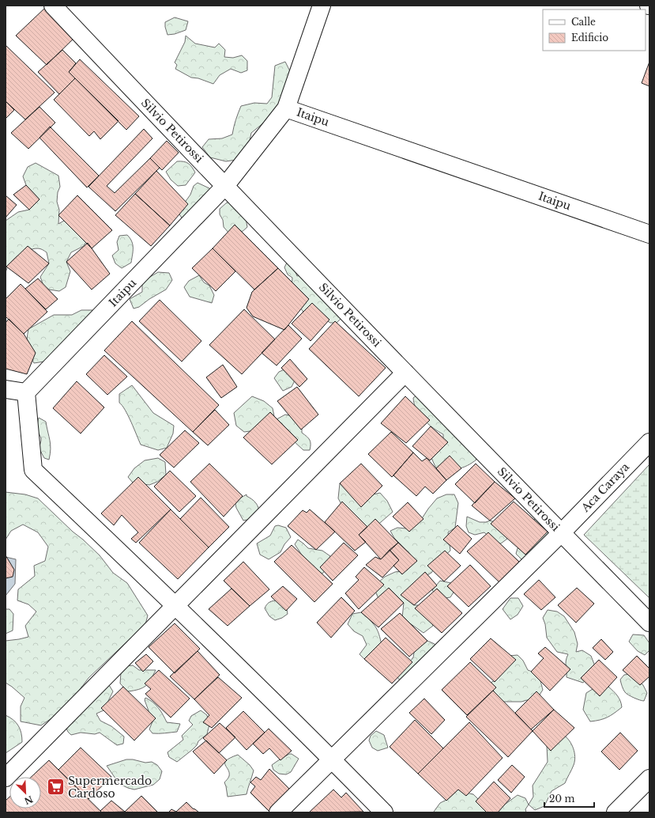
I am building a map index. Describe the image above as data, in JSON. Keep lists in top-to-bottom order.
{
  "streets": {
    "street": ["Itaipu", "Silvio Petirossi", "Aca Caraya"]
  },
  "crossings": [
    ["Itaipu", "Silvio Petirossi"],
    ["Silvio Petirossi", "Aca Caraya"]
  ],
  "places": {
    "supermarket": ["Supermercado Cardoso"]
  },
  "legend": ["Calle", "Edificio"],
  "scale_bar": "20 m",
  "north": "bottom right"
}
